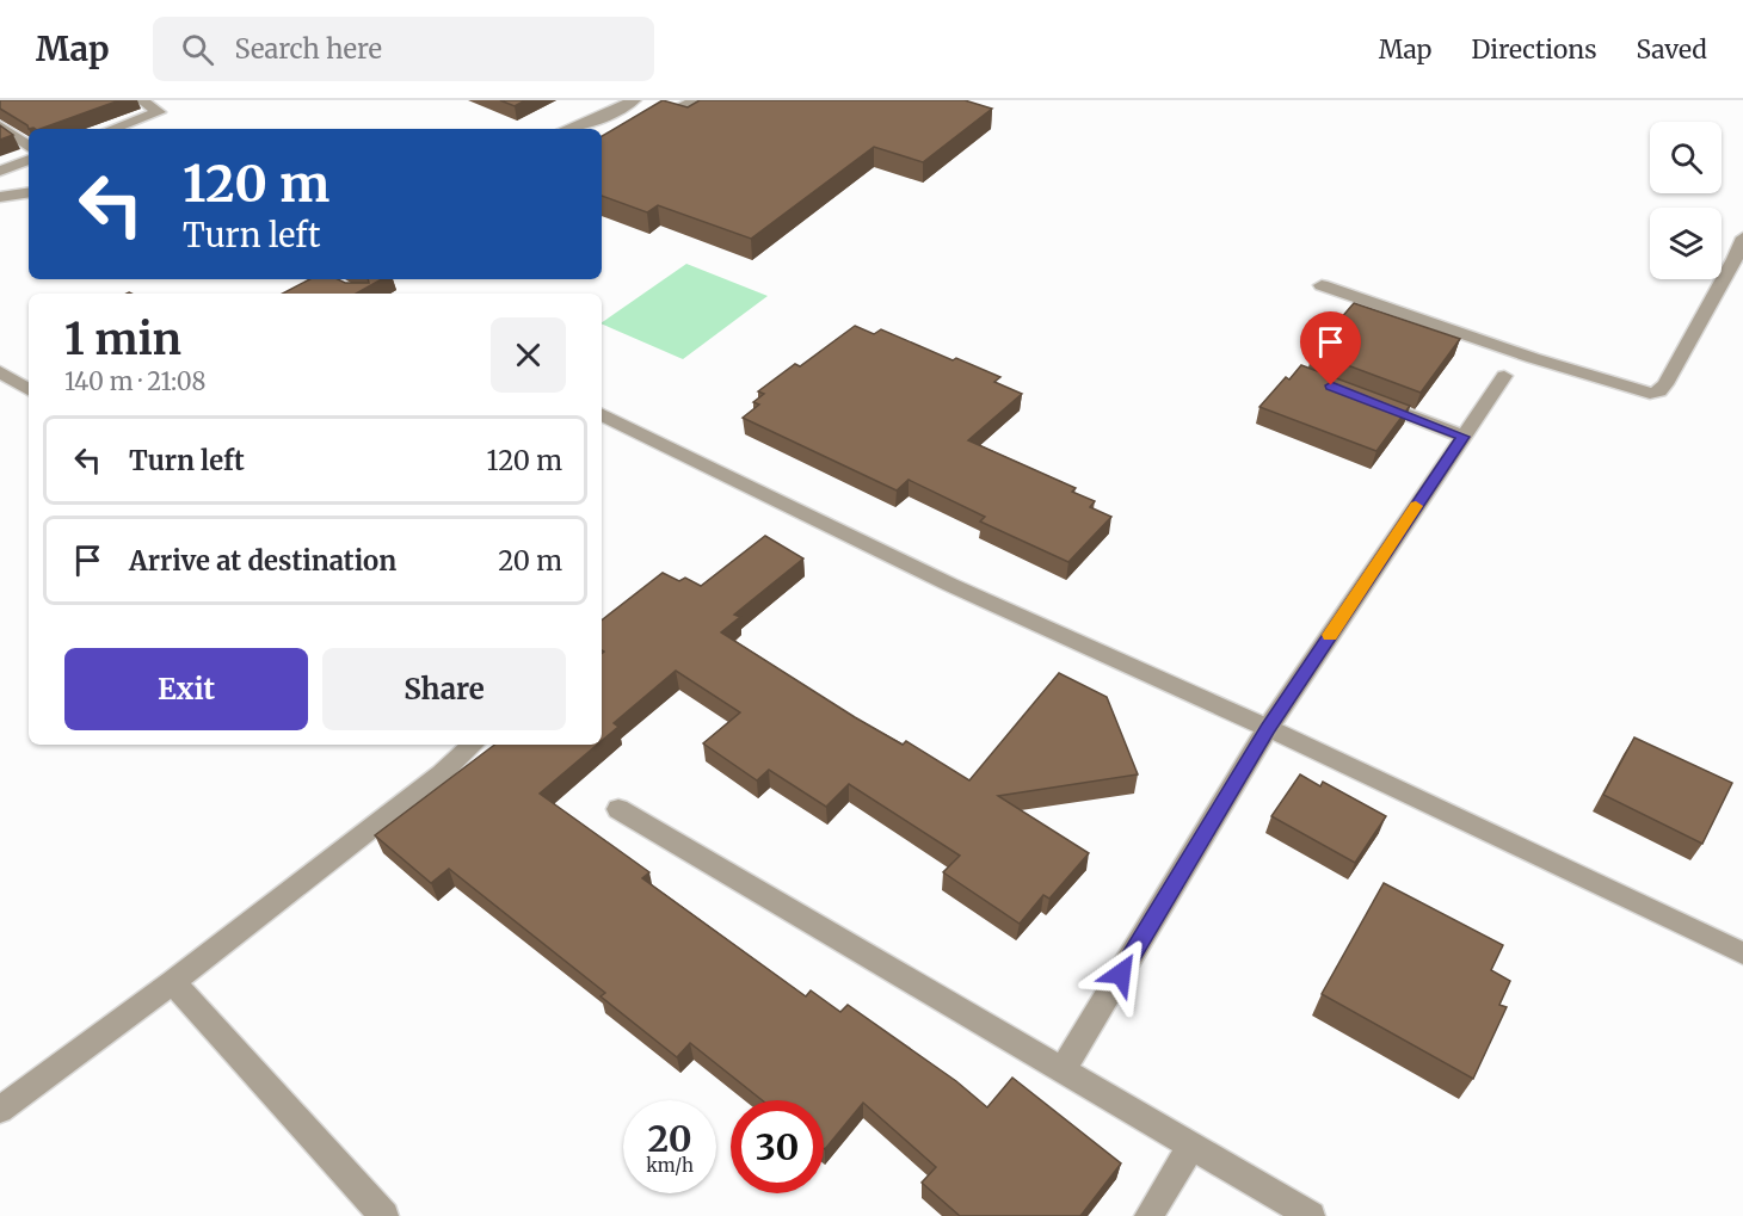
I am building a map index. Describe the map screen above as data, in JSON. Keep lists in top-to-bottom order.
{
  "page": {
    "header": "Map",
    "search": "Search here",
    "nav": ["Map", "Directions", "Saved"],
    "turn": ["120 m", "Turn left"],
    "heading": ["1 min", "140 m · 21:08"],
    "list": [
      {
        "name": "Turn left",
        "value": "120 m"
      },
      {
        "name": "Arrive at destination",
        "value": "20 m"
      }
    ],
    "buttons": ["Exit", "Share"],
    "speed": "20 km/h",
    "limit": "30"
  }
}
